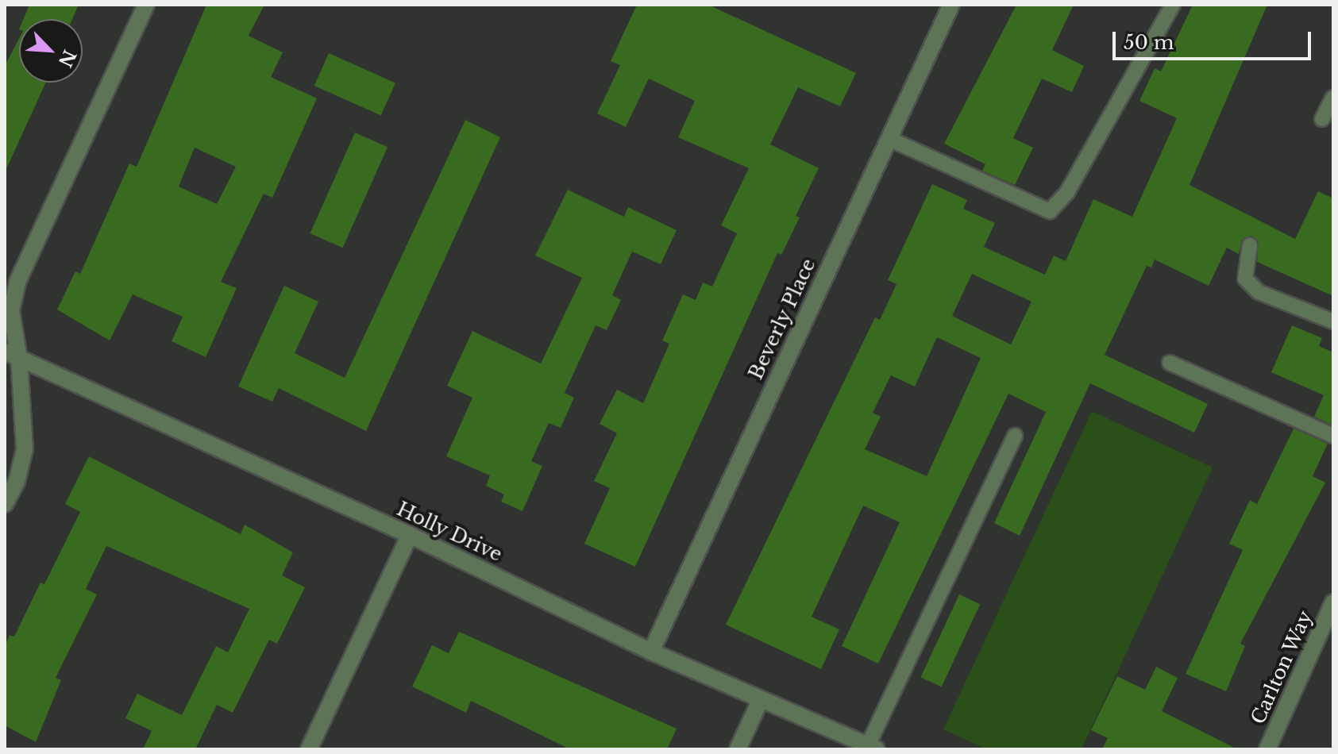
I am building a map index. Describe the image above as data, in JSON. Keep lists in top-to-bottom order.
{
  "streets": {
    "street": ["Beverly Place", "Holly Drive", "Carlton Way"]
  },
  "crossings": [
    ["Beverly Place", "Holly Drive"]
  ],
  "scale_bar": "50 m",
  "north": "bottom right"
}
